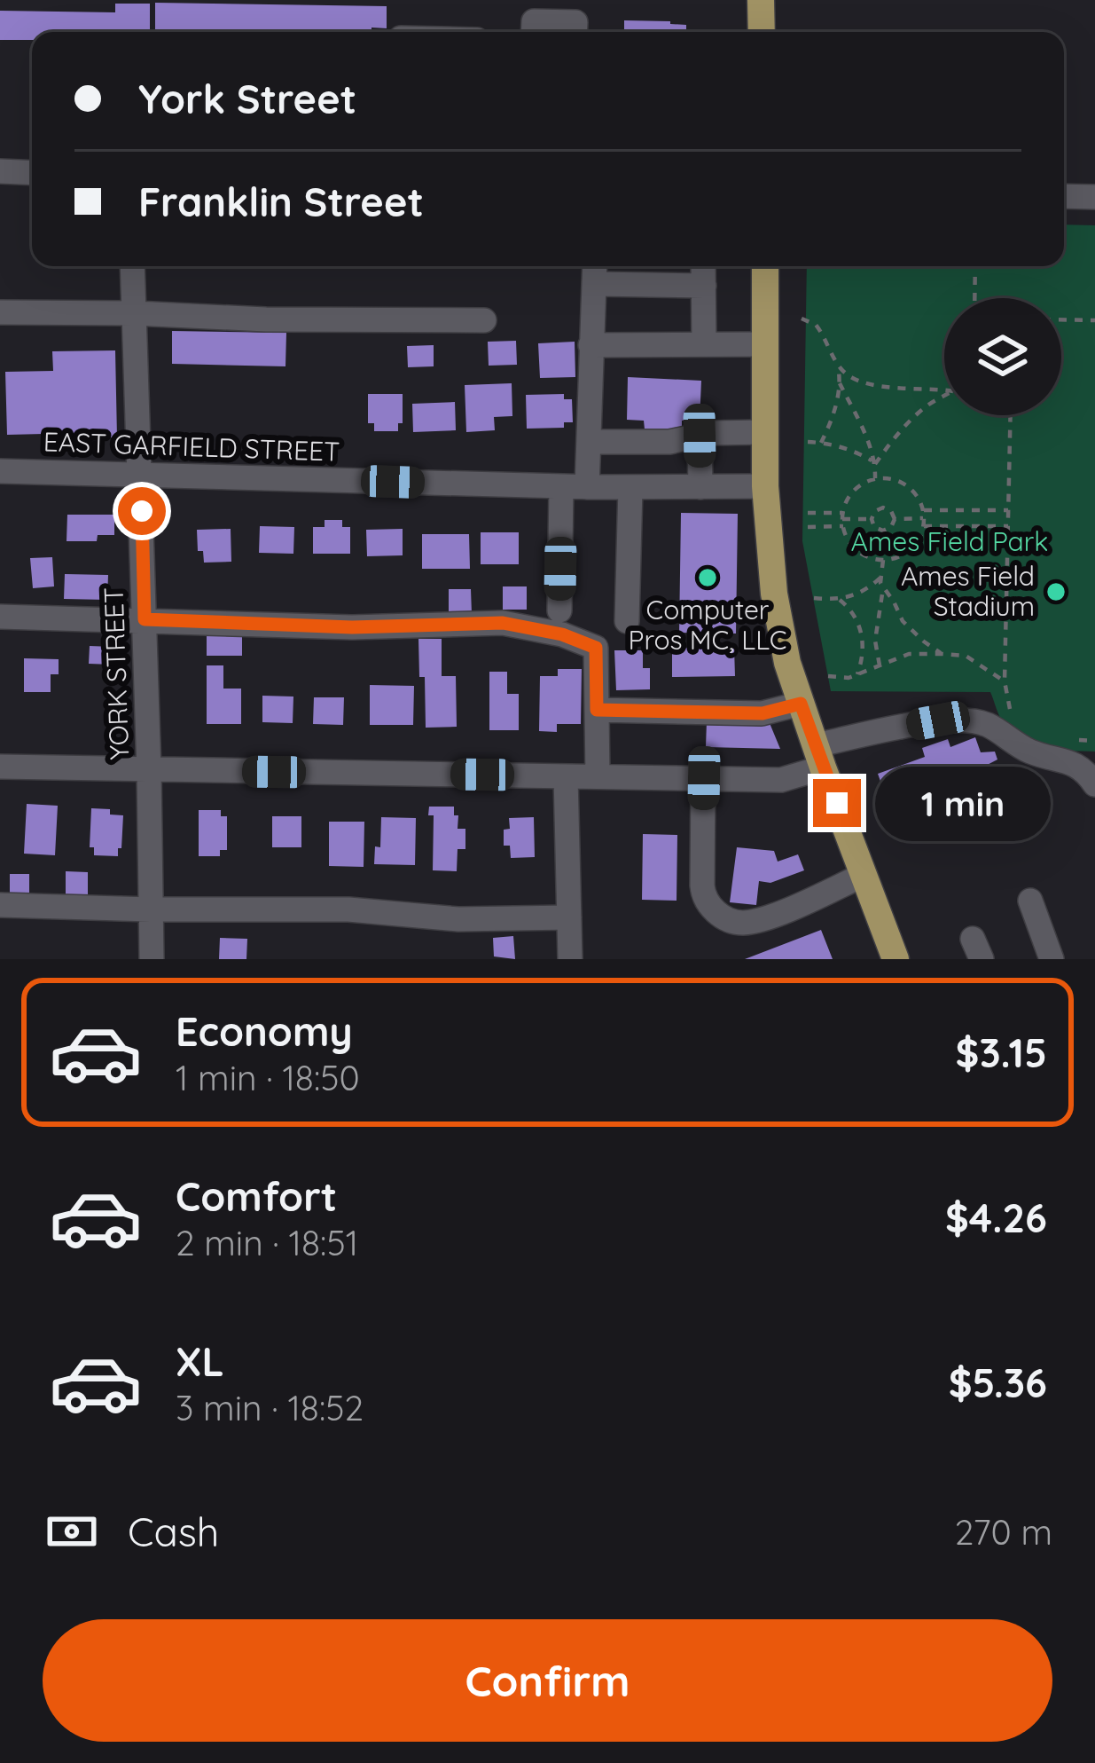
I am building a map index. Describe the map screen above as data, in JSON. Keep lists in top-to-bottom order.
{
  "streets": {
    "street": ["EAST GARFIELD STREET", "YORK STREET"]
  },
  "crossings": [
    ["EAST GARFIELD STREET", "YORK STREET"]
  ],
  "parks": ["Ames Field Park"],
  "places": ["Computer Pros MC, LLC", "Ames Field Stadium"],
  "page": {
    "banner": ["York Street", "Franklin Street"],
    "bubble": "1 min",
    "list": [
      {
        "name": "Economy",
        "note": "1 min · 18:50",
        "value": "$3.15"
      },
      {
        "name": "Comfort",
        "note": "2 min · 18:51",
        "value": "$4.26"
      },
      {
        "name": "XL",
        "note": "3 min · 18:52",
        "value": "$5.36"
      }
    ],
    "pay": ["Cash", "270 m"],
    "buttons": "Confirm"
  }
}
